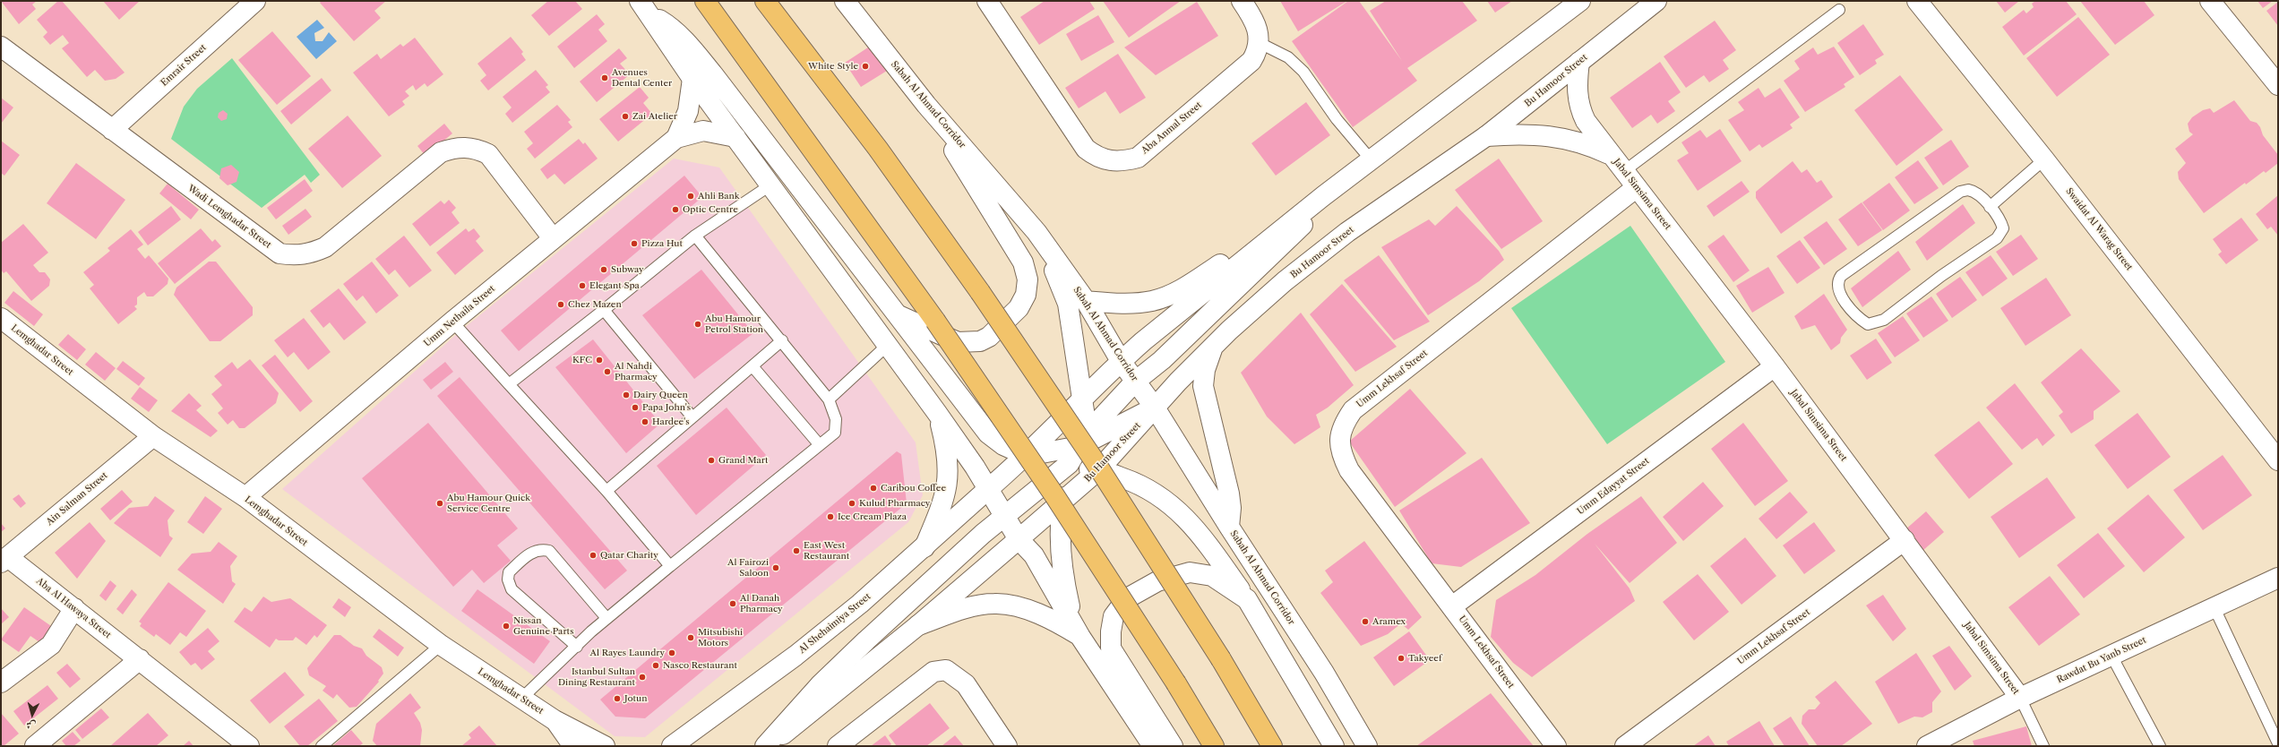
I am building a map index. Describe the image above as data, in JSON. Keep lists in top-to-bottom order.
{
  "streets": {
    "street": [
      "Emrair Street",
      "Bu Hamoor Street",
      "Sabah Al Ahmad Corridor",
      "Aba Anmal Street",
      "Jabal Simsima Street",
      "Wadi Lemghadar Street",
      "Swaidat Al Warag Street",
      "Umm Nethaila Street",
      "Lemghadar Street",
      "Umm Lekhsaf Street",
      "Umm Edayyat Street",
      "Ain Salman Street",
      "Aba Al Hawaya Street",
      "Al Shehaimiya Street",
      "Rawdat Bu Yanb Street"
    ]
  },
  "crossings": [
    ["Emrair Street", "Wadi Lemghadar Street"],
    ["Bu Hamoor Street", "Sabah Al Ahmad Corridor"],
    ["Bu Hamoor Street", "Jabal Simsima Street"],
    ["Jabal Simsima Street", "Umm Lekhsaf Street"],
    ["Jabal Simsima Street", "Umm Edayyat Street"],
    ["Jabal Simsima Street", "Rawdat Bu Yanb Street"],
    ["Wadi Lemghadar Street", "Umm Nethaila Street"],
    ["Umm Nethaila Street", "Lemghadar Street"],
    ["Lemghadar Street", "Ain Salman Street"],
    ["Umm Lekhsaf Street", "Umm Edayyat Street"],
    ["Ain Salman Street", "Aba Al Hawaya Street"]
  ],
  "places": [
    "White Style",
    "Avenues Dental Center",
    "Zai Atelier",
    "Ahli Bank",
    "Optic Centre",
    "Pizza Hut",
    "Subway",
    "Elegant Spa",
    "Chez Mazen",
    "Abu Hamour Petrol Station",
    "KFC",
    "Al Nahdi Pharmacy",
    "Dairy Queen",
    "Papa John's",
    "Hardee's",
    "Grand Mart",
    "Caribou Coffee",
    "Abu Hamour Quick Service Centre",
    "Kulud Pharmacy",
    "Ice Cream Plaza",
    "East West Restaurant",
    "Qatar Charity",
    "Al Fairozi Saloon",
    "Al Danah Pharmacy",
    "Aramex",
    "Nissan Genuine Parts",
    "Mitsubishi Motors",
    "Al Rayes Laundry",
    "Takyeef",
    "Nasco Restaurant",
    "Istanbul Sultan Dining Restaurant",
    "Jotun"
  ],
  "north": "bottom"
}
